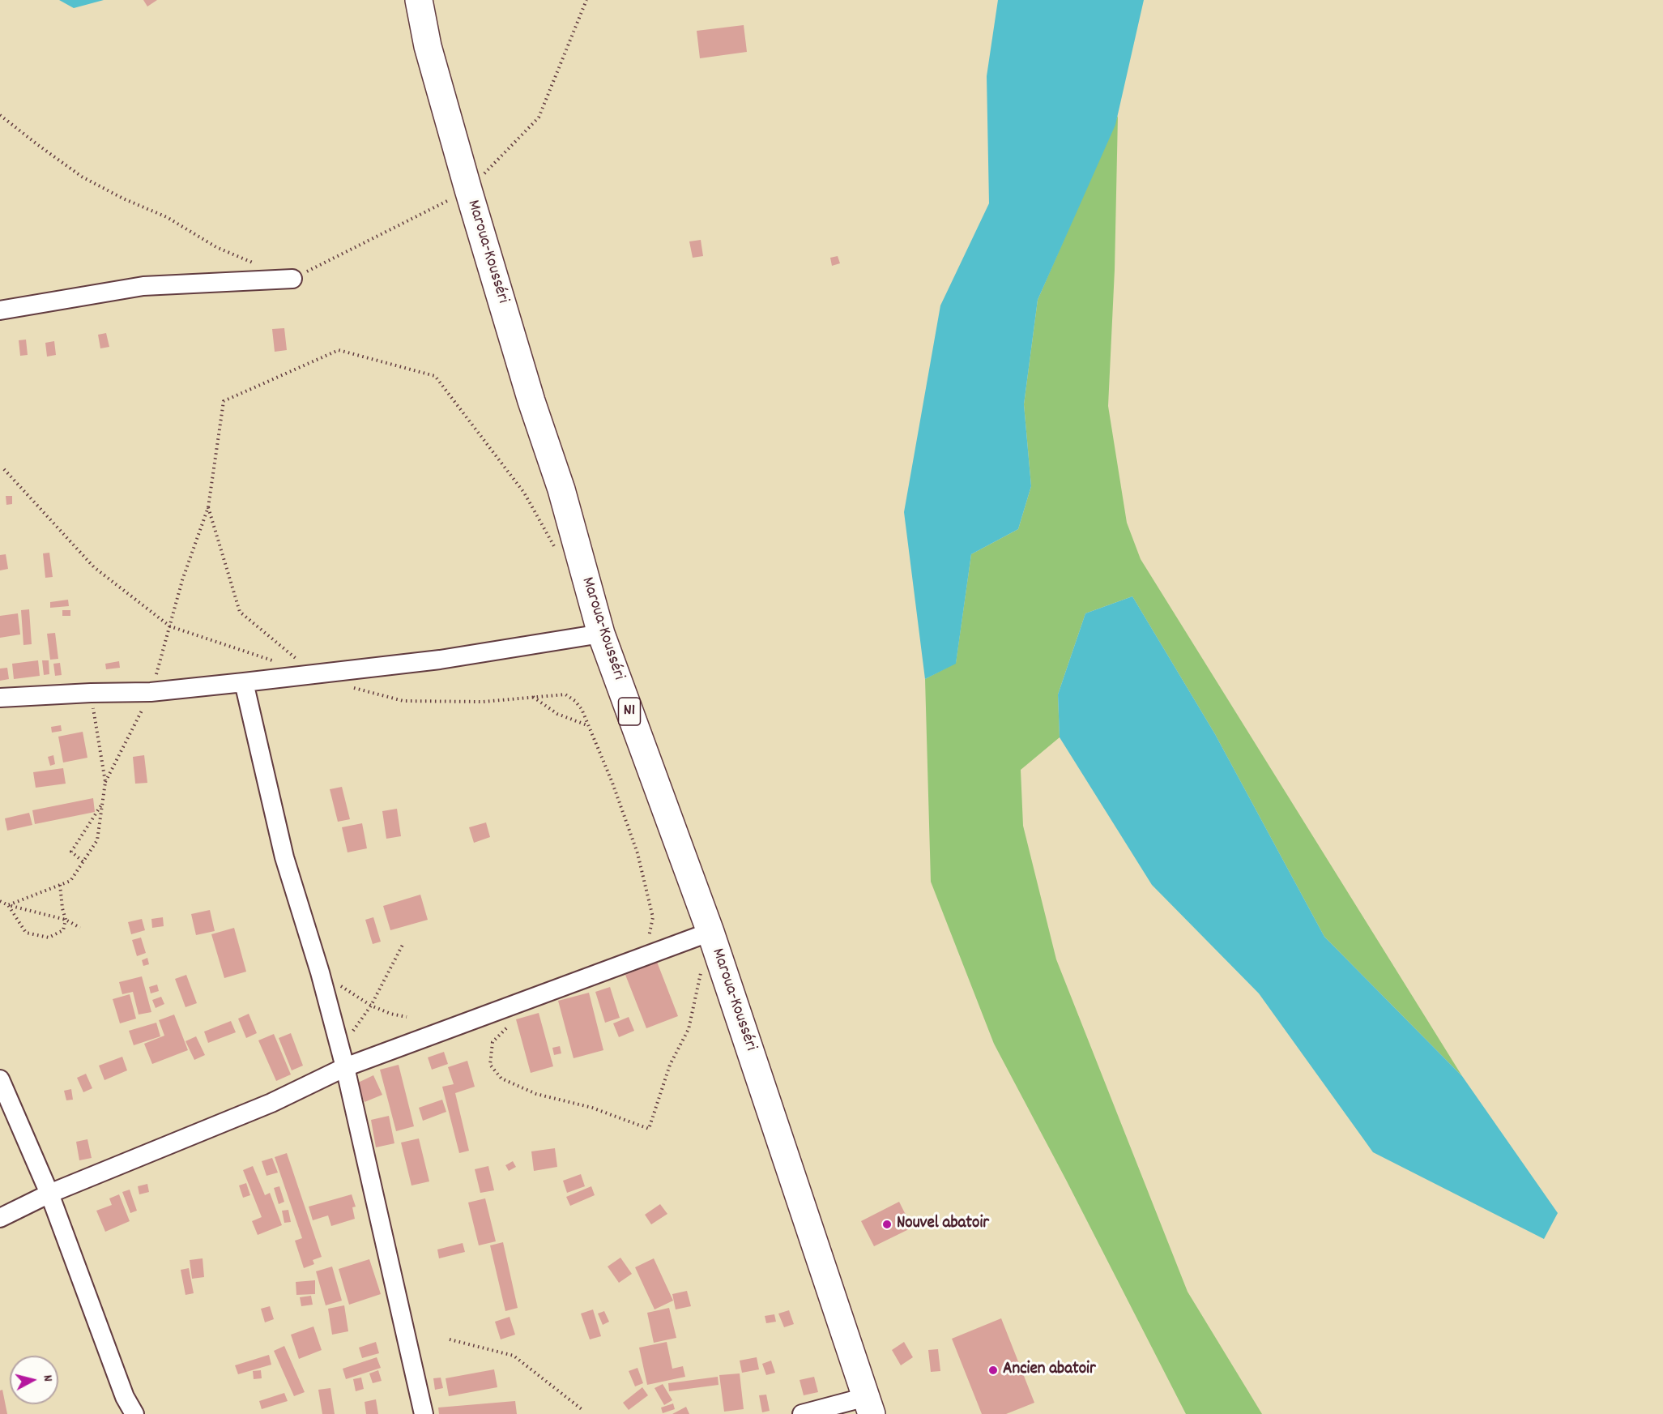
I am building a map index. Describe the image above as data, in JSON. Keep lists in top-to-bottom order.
{
  "streets": {
    "highway": ["Maroua-Kousséri", "N1"]
  },
  "places": ["Nouvel abatoir", "Ancien abatoir"],
  "north": "right"
}
